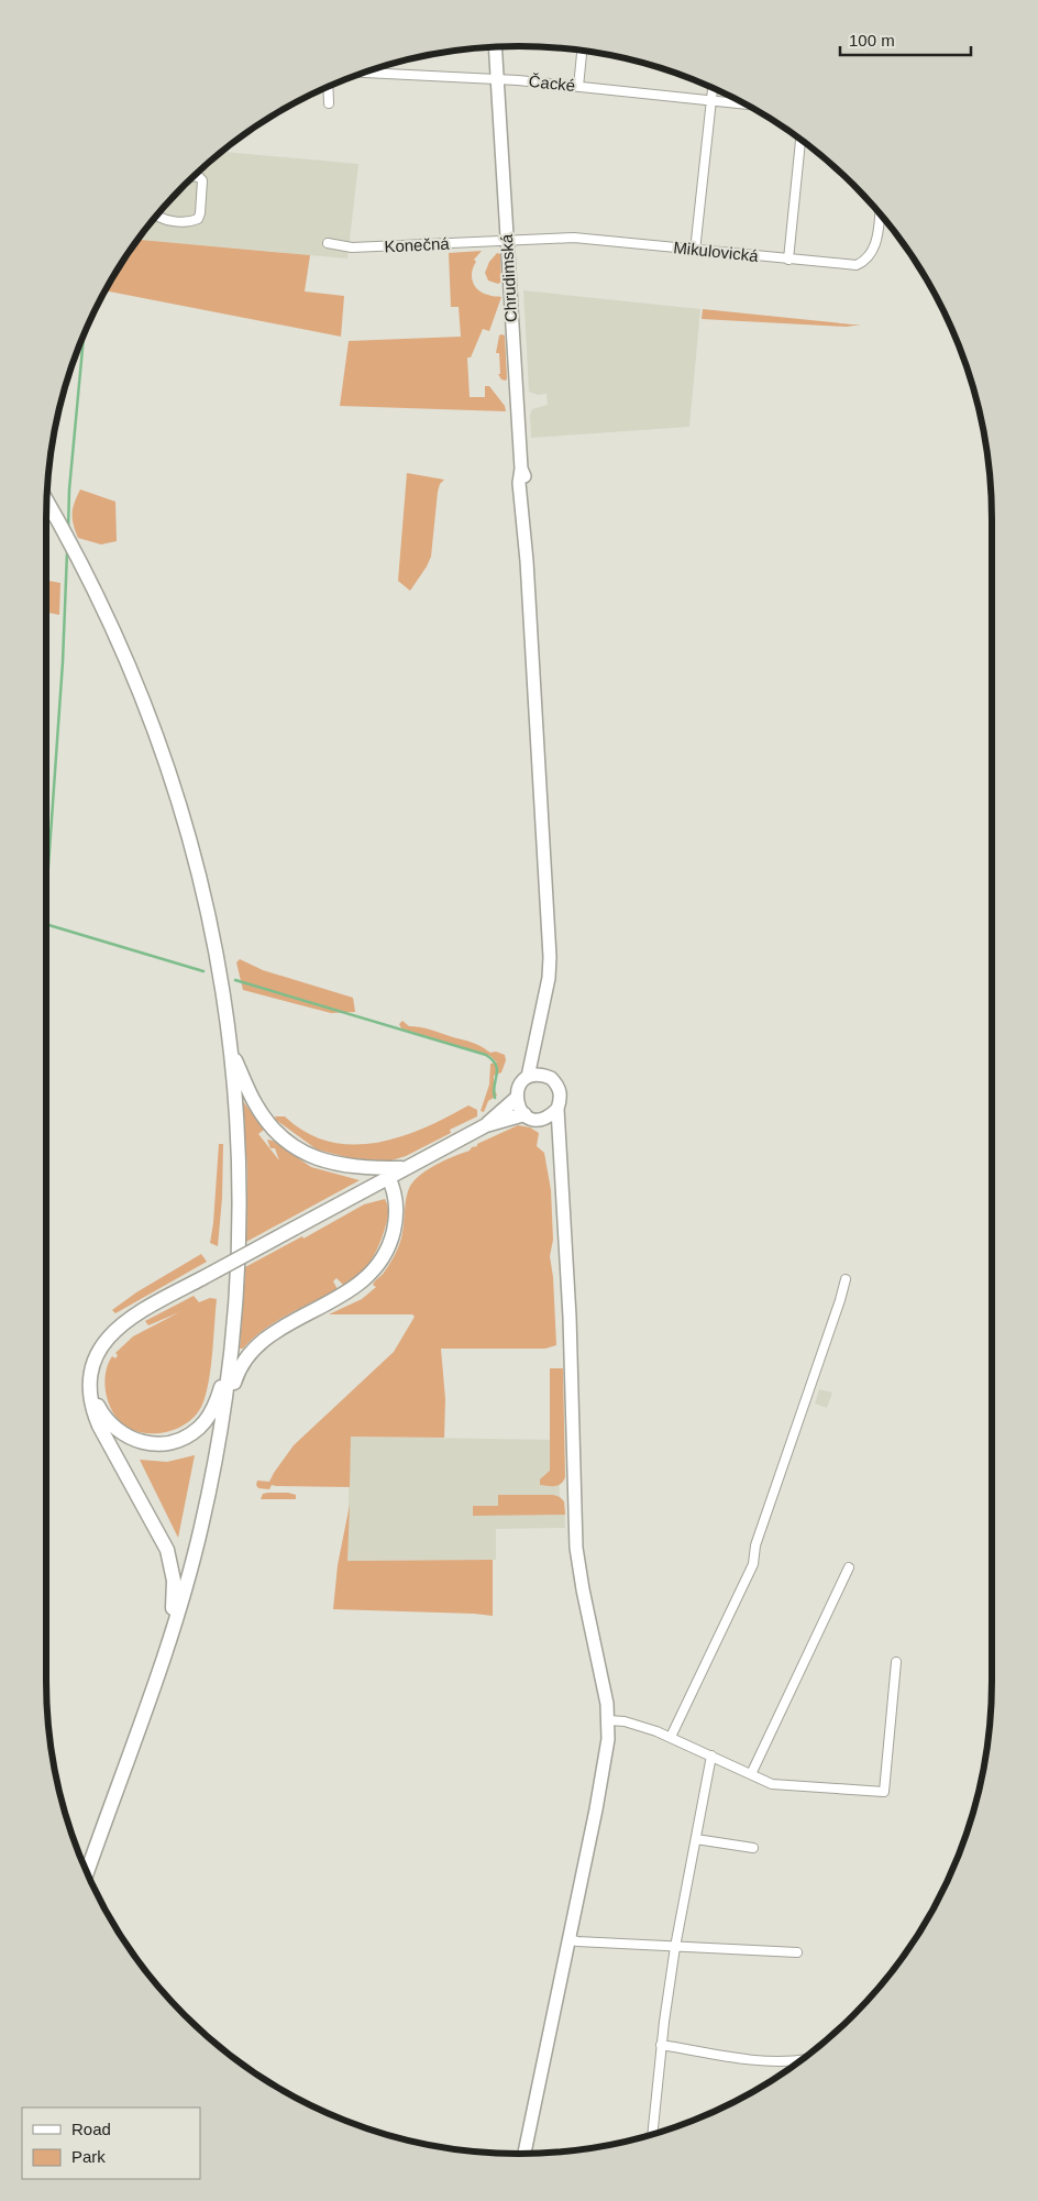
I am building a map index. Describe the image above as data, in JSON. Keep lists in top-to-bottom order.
{
  "streets": {
    "main road": ["Chrudimská"],
    "street": ["Čacké", "Konečná", "Mikulovická"]
  },
  "crossings": [
    ["Čacké", "Chrudimská"],
    ["Konečná", "Mikulovická"],
    ["Konečná", "Chrudimská"],
    ["Mikulovická", "Chrudimská"]
  ],
  "legend": ["Road", "Park"],
  "scale_bar": "100 m"
}
